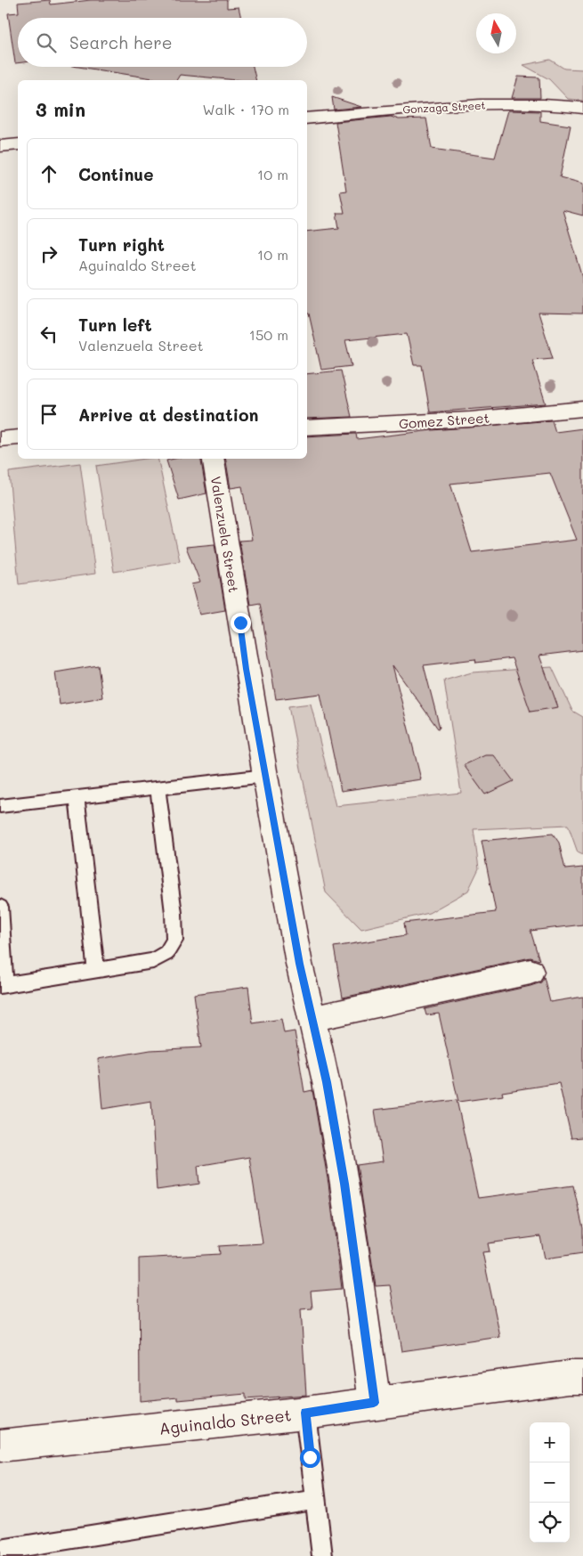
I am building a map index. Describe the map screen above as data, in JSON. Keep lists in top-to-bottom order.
{
  "streets": {
    "street": [
      "Gonzaga Street",
      "Gomez Street",
      "Valenzuela Street",
      "Aguinaldo Street"
    ]
  },
  "crossings": [
    ["Valenzuela Street", "Aguinaldo Street"]
  ],
  "north": "top",
  "page": {
    "search": "Search here",
    "heading": ["3 min", "Walk · 170 m"],
    "list": [
      ["Continue", "10 m"],
      ["Turn right", "Aguinaldo Street", "10 m"],
      ["Turn left", "Valenzuela Street", "150 m"],
      "Arrive at destination"
    ],
    "map_buttons": ["+", "−"]
  }
}
